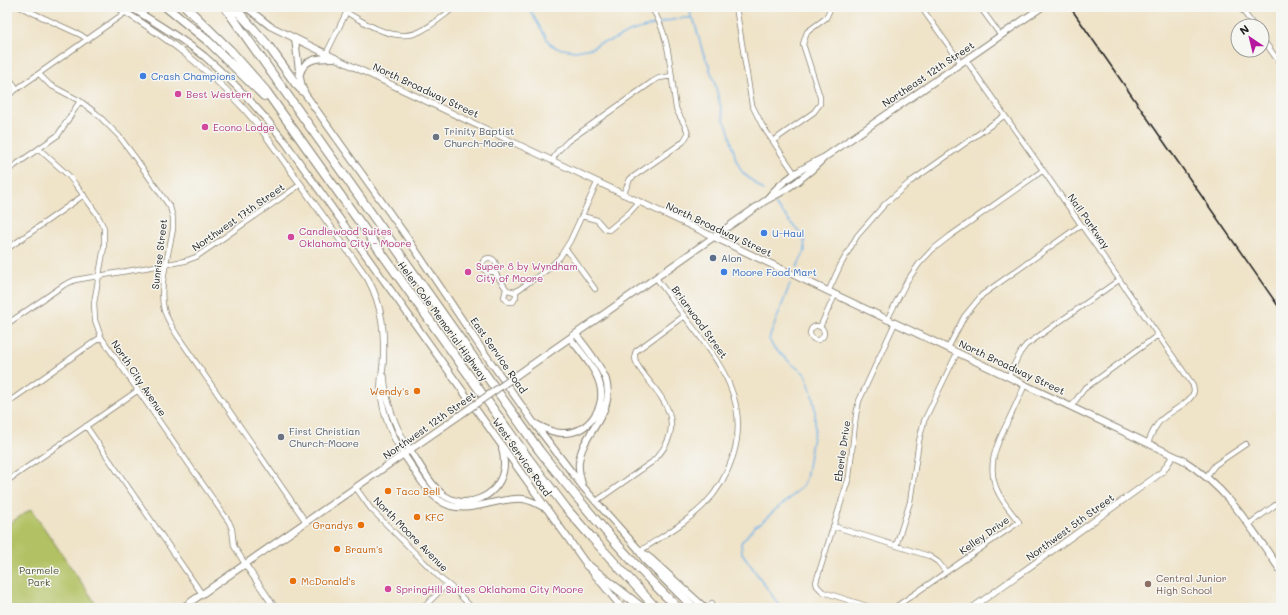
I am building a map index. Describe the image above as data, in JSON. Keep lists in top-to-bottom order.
{
  "streets": {
    "highway": ["Helen Cole Memorial Highway"],
    "main road": [
      "Northeast 12th Street",
      "North Broadway Street",
      "East Service Road",
      "Northwest 12th Street",
      "West Service Road"
    ],
    "street": [
      "Northwest 17th Street",
      "Nail Parkway",
      "Sunrise Street",
      "Briarwood Street",
      "North City Avenue",
      "Eberle Drive",
      "Northwest 5th Street",
      "North Moore Avenue",
      "Kelley Drive"
    ]
  },
  "crossings": [
    ["Northeast 12th Street", "Nail Parkway"],
    ["Northeast 12th Street", "Northwest 12th Street"],
    ["North Broadway Street", "Nail Parkway"],
    ["North Broadway Street", "Northwest 12th Street"],
    ["North Broadway Street", "Eberle Drive"],
    ["North Broadway Street", "Northwest 5th Street"],
    ["North Broadway Street", "Kelley Drive"],
    ["Northwest 17th Street", "Sunrise Street"],
    ["Northwest 17th Street", "North City Avenue"],
    ["Sunrise Street", "Northwest 12th Street"],
    ["Briarwood Street", "East Service Road"],
    ["Briarwood Street", "Northwest 12th Street"],
    ["North City Avenue", "Northwest 12th Street"],
    ["Northwest 12th Street", "North Moore Avenue"]
  ],
  "parks": ["Parmele Park"],
  "places": [
    "Crash Champions",
    "Best Western",
    "Econo Lodge",
    "Trinity Baptist Church-Moore",
    "U-Haul",
    "Candlewood Suites Oklahoma City - Moore",
    "Alon",
    "Super 8 by Wyndham City of Moore",
    "Moore Food Mart",
    "Wendy's",
    "First Christian Church-Moore",
    "Taco Bell",
    "KFC",
    "Grandys",
    "Braum's",
    "McDonald's",
    "Central Junior High School",
    "SpringHill Suites Oklahoma City Moore"
  ],
  "north": "top left"
}
